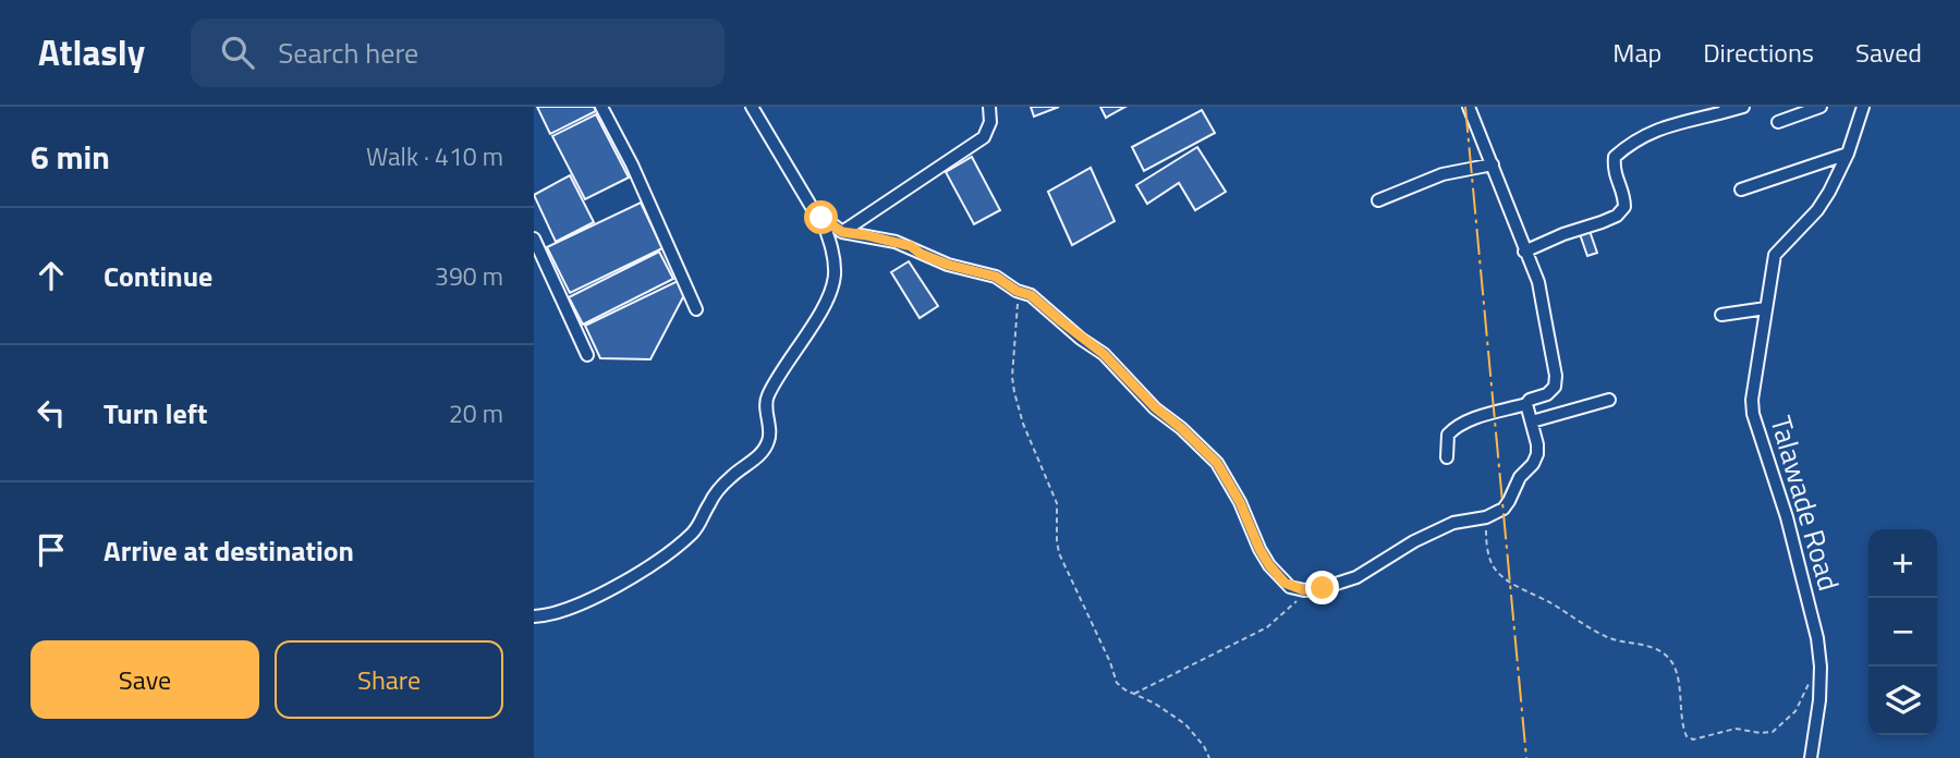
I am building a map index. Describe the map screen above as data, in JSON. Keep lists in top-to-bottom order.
{
  "streets": {
    "street": ["Talawade Road"]
  },
  "page": {
    "header": "Atlasly",
    "search": "Search here",
    "nav": ["Map", "Directions", "Saved"],
    "heading": ["6 min", "Walk · 410 m"],
    "list": [
      ["Continue", "390 m"],
      ["Turn left", "20 m"],
      "Arrive at destination"
    ],
    "map_buttons": ["+", "−"],
    "buttons": ["Save", "Share"]
  }
}
